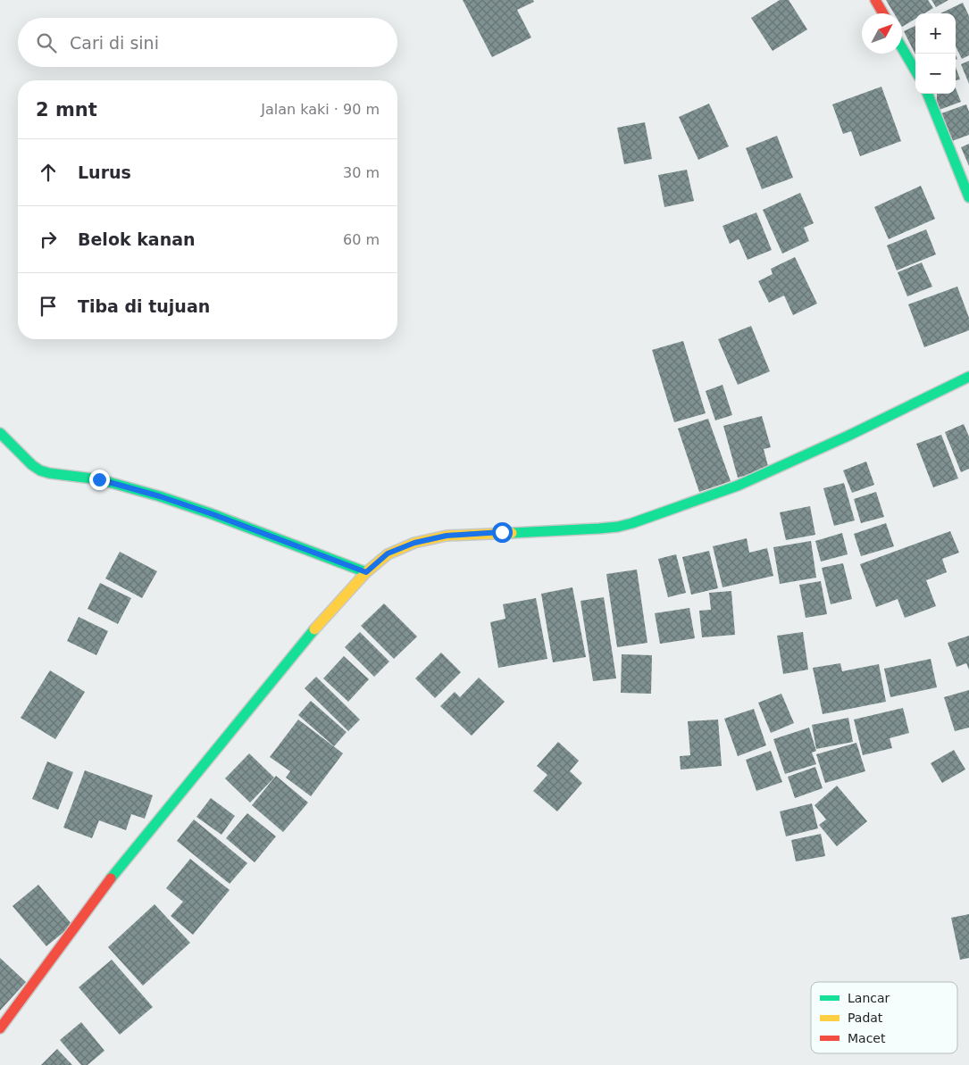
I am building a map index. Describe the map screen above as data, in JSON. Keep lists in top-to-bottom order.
{
  "legend": ["Lancar", "Padat", "Macet"],
  "north": "top right",
  "page": {
    "map_buttons": ["+", "−"],
    "search": "Cari di sini",
    "heading": ["2 mnt", "Jalan kaki · 90 m"],
    "list": [
      ["Lurus", "30 m"],
      ["Belok kanan", "60 m"],
      "Tiba di tujuan"
    ]
  }
}
